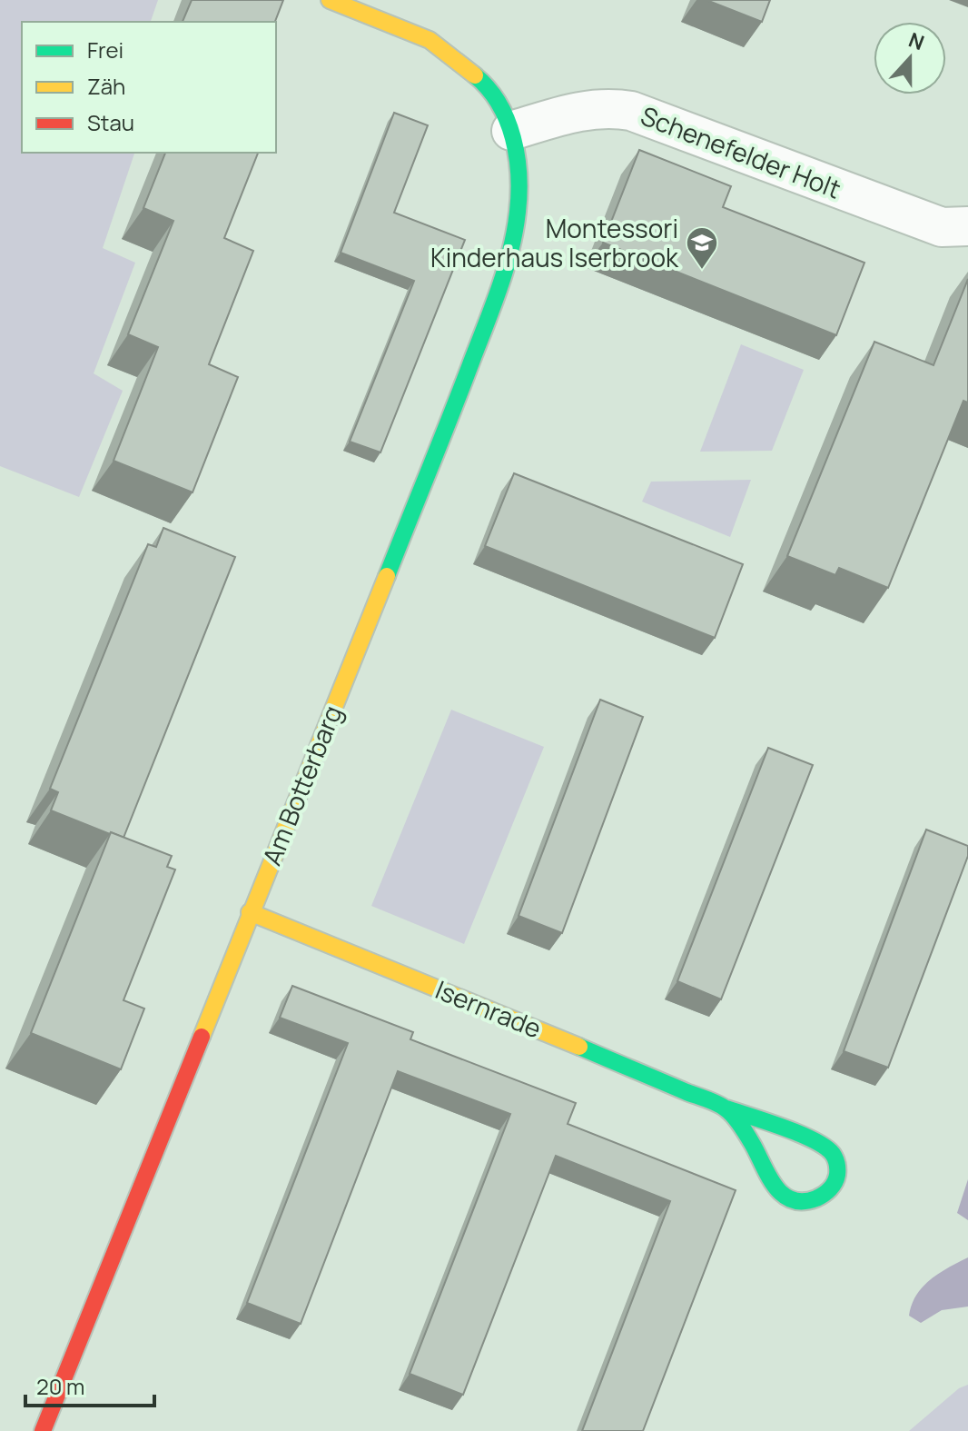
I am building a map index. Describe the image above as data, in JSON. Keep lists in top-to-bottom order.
{
  "streets": {
    "street": ["Schenefelder Holt", "Am Botterbarg", "Isernrade"]
  },
  "crossings": [
    ["Schenefelder Holt", "Am Botterbarg"],
    ["Am Botterbarg", "Isernrade"]
  ],
  "places": {
    "school or university": ["Montessori Kinderhaus Iserbrook"]
  },
  "legend": ["Frei", "Zäh", "Stau"],
  "scale_bar": "20 m",
  "north": "top"
}
